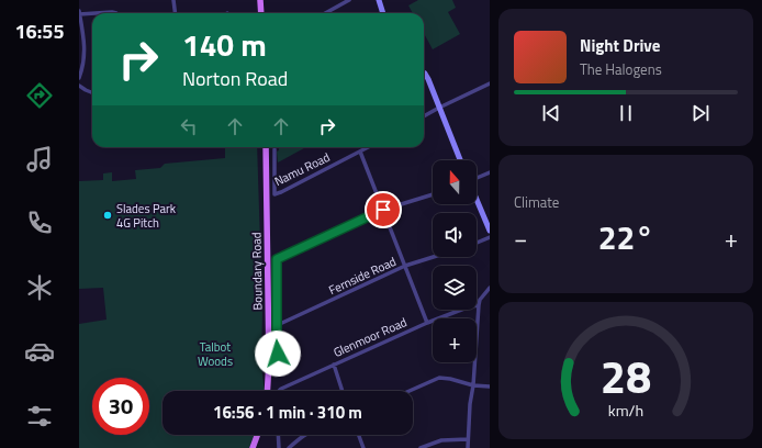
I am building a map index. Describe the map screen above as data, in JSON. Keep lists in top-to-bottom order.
{
  "streets": {
    "main road": ["Boundary Road"],
    "street": ["Namu Road", "Fernside Road", "Glenmoor Road"]
  },
  "parks": ["Talbot Woods"],
  "places": ["Slades Park 4G Pitch"],
  "north": "top",
  "page": {
    "tabs": "16:55",
    "turn": ["140 m", "Norton Road"],
    "song": ["Night Drive", "The Halogens"],
    "tile": "Climate",
    "map_buttons": "+",
    "heat": ["−", "22°", "+"],
    "limit": "30",
    "trip": "16:56 · 1 min · 310 m",
    "gauge": ["28", "km/h"]
  }
}
